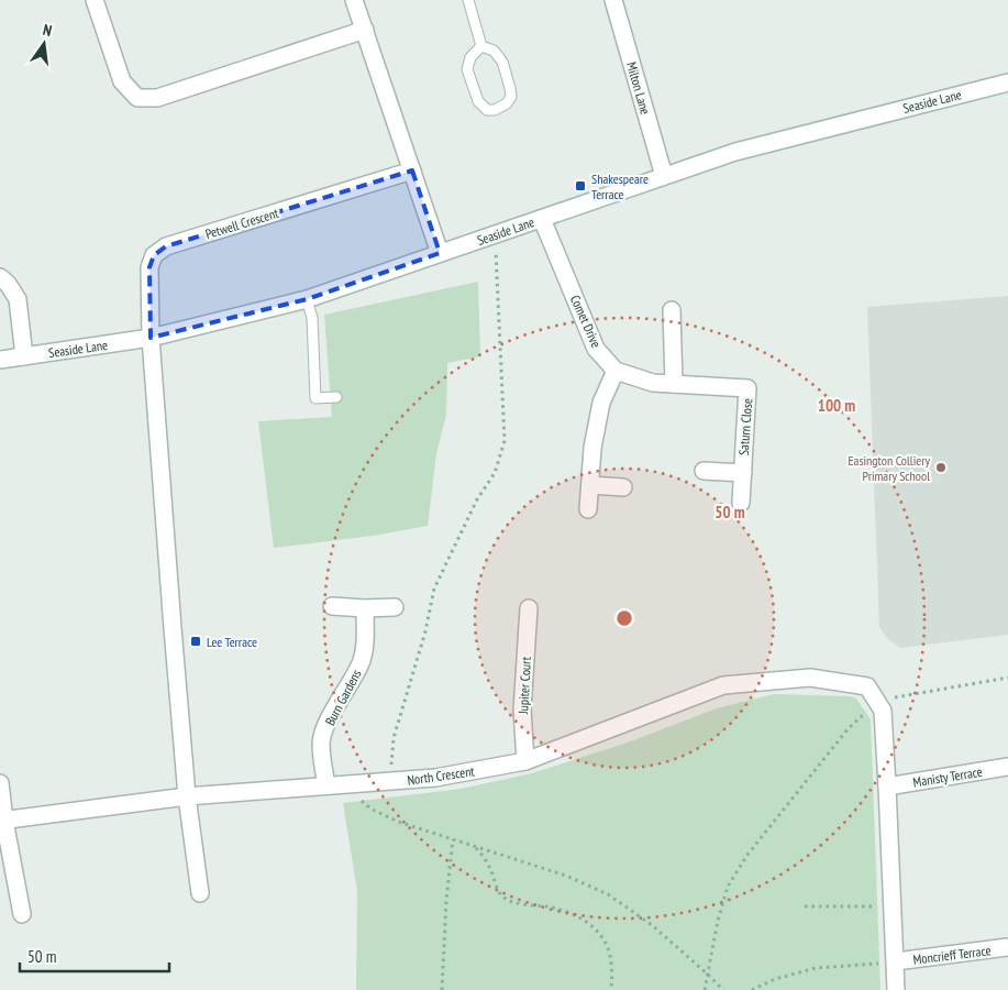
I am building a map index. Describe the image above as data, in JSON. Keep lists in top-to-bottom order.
{
  "streets": {
    "street": [
      "Milton Lane",
      "Seaside Lane",
      "Petwell Crescent",
      "Comet Drive",
      "Saturn Close",
      "Jupiter Court",
      "Burn Gardens",
      "North Crescent",
      "Manisty Terrace",
      "Moncrieff Terrace"
    ]
  },
  "crossings": [
    ["Milton Lane", "Seaside Lane"],
    ["Seaside Lane", "Petwell Crescent"],
    ["Seaside Lane", "Comet Drive"],
    ["Petwell Crescent", "North Crescent"],
    ["Comet Drive", "Saturn Close"],
    ["Jupiter Court", "North Crescent"],
    ["Burn Gardens", "North Crescent"]
  ],
  "places": {
    "transit": ["Shakespeare Terrace", "Lee Terrace"],
    "other": ["Easington Colliery Primary School"]
  },
  "scale_bar": "50 m",
  "north": "top",
  "rings": ["100 m", "50 m"]
}
